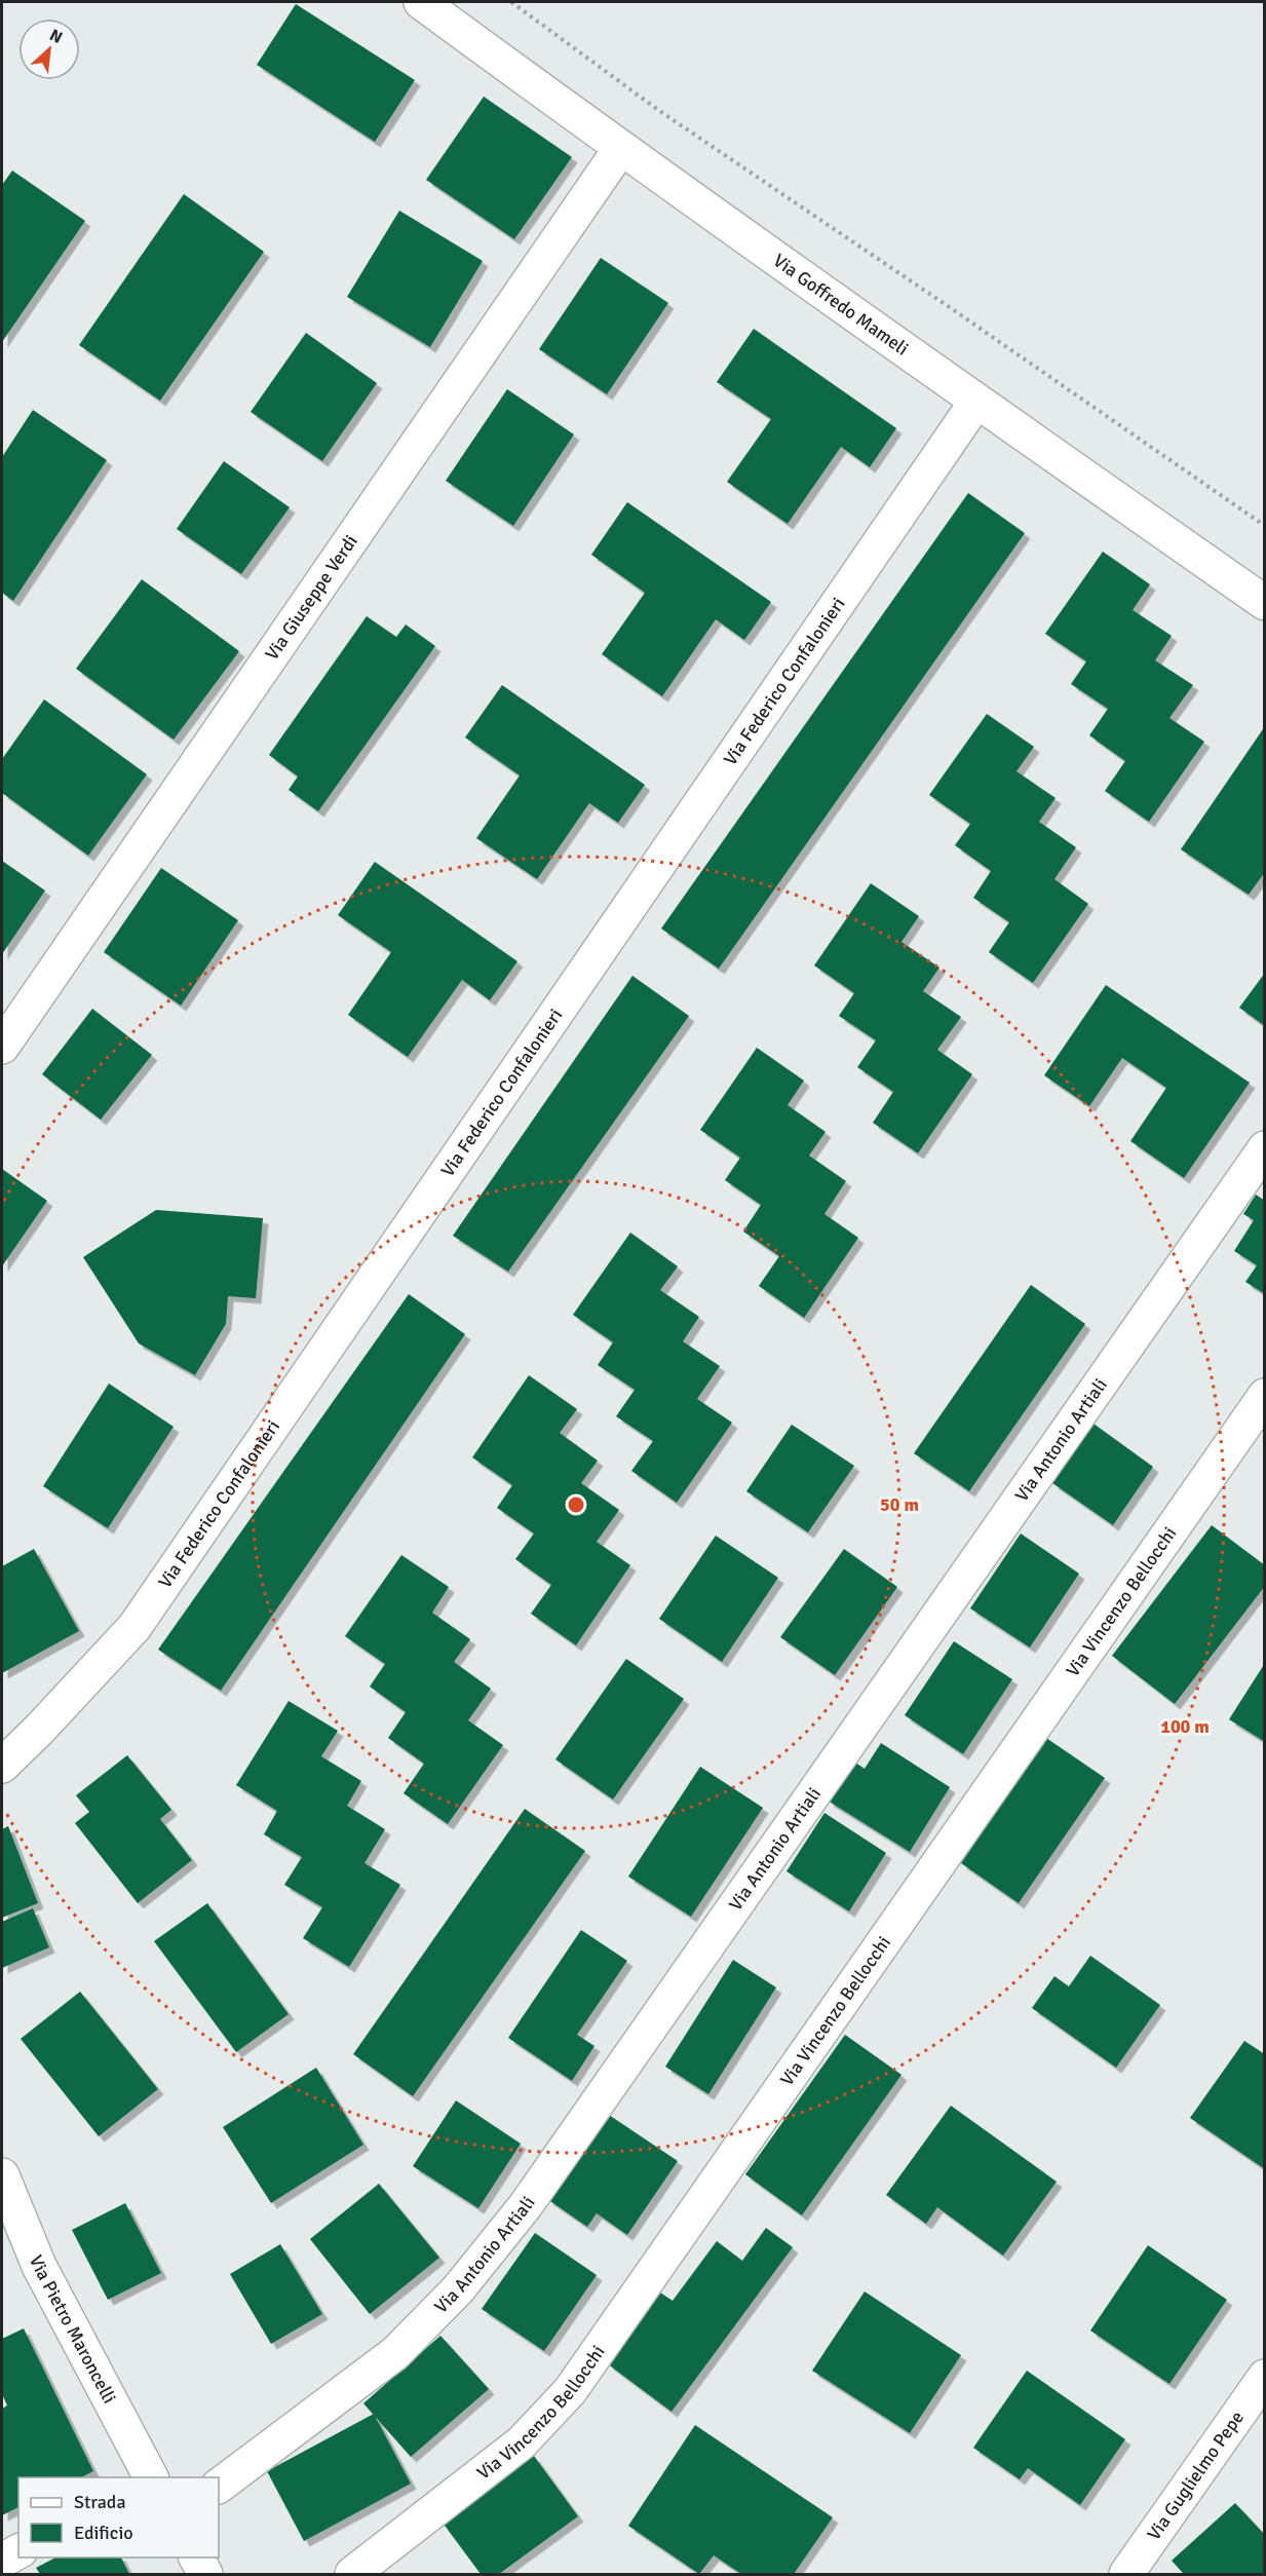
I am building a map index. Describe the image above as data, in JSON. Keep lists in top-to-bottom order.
{
  "streets": {
    "street": [
      "Via Goffredo Mameli",
      "Via Giuseppe Verdi",
      "Via Federico Confalonieri",
      "Via Antonio Artiali",
      "Via Vincenzo Bellocchi",
      "Via Pietro Maroncelli",
      "Via Guglielmo Pepe"
    ]
  },
  "crossings": [
    ["Via Goffredo Mameli", "Via Giuseppe Verdi"],
    ["Via Goffredo Mameli", "Via Federico Confalonieri"]
  ],
  "legend": ["Strada", "Edificio"],
  "north": "top right",
  "rings": ["50 m", "100 m"]
}
